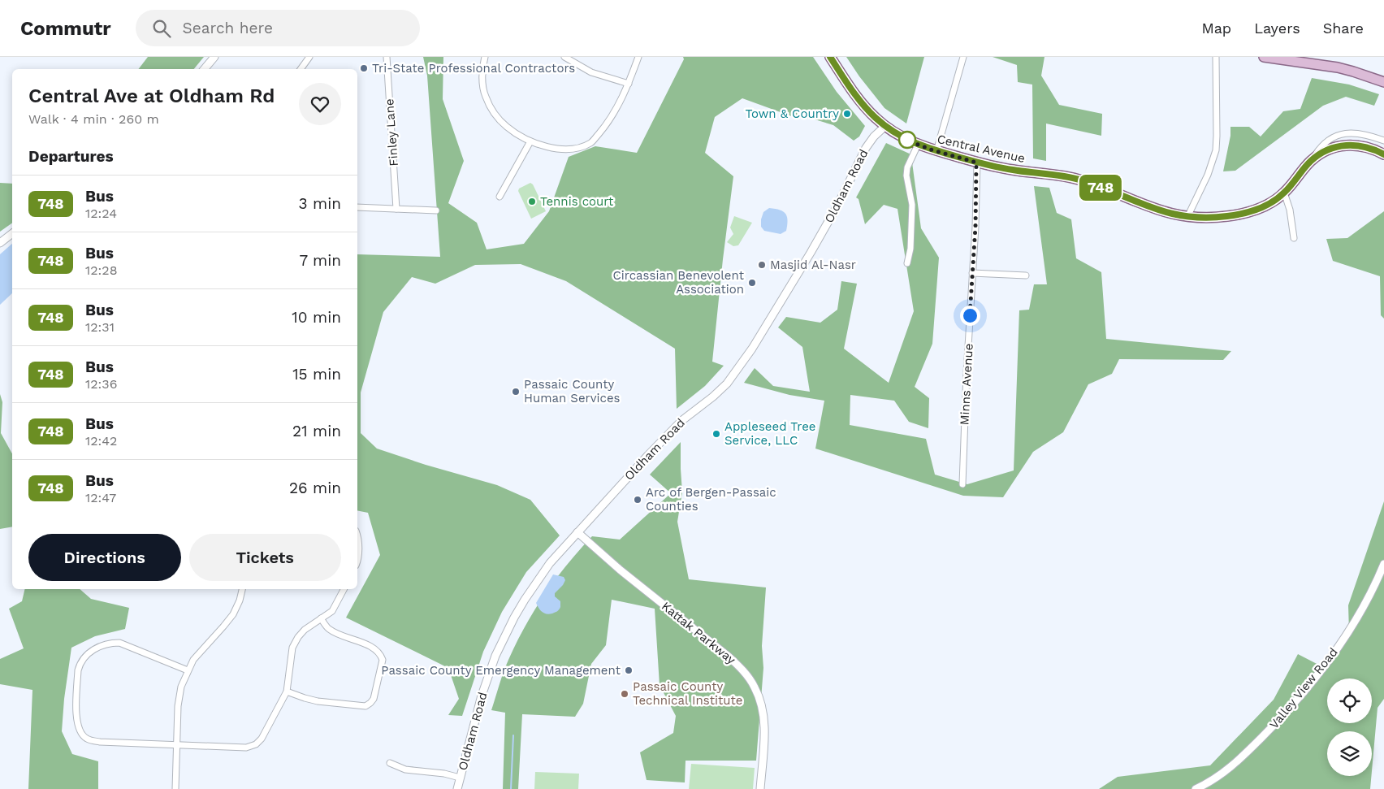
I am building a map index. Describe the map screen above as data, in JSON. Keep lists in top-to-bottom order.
{
  "streets": {
    "main road": ["Central Avenue"],
    "street": [
      "Finley Lane",
      "Oldham Road",
      "Minns Avenue",
      "Kattak Parkway",
      "Valley View Road"
    ]
  },
  "crossings": [
    ["Central Avenue", "Oldham Road"],
    ["Central Avenue", "Minns Avenue"],
    ["Oldham Road", "Kattak Parkway"]
  ],
  "places": [
    "Tri-State Professional Contractors",
    "Town & Country",
    "Tennis court",
    "Masjid Al-Nasr",
    "Circassian Benevolent Association",
    "Passaic County Human Services",
    "Appleseed Tree Service, LLC",
    "Arc of Bergen-Passaic Counties",
    "Passaic County Emergency Management",
    "Passaic County Technical Institute"
  ],
  "lines": ["bus line 748"],
  "page": {
    "header": "Commutr",
    "search": "Search here",
    "nav": ["Map", "Layers", "Share"],
    "on_map": "748",
    "heading": [
      ["Central Ave at Oldham Rd", "Walk · 4 min · 260 m"],
      "Departures"
    ],
    "list": [
      {
        "mark": "748",
        "name": "Bus",
        "note": "12:24",
        "value": "3 min"
      },
      {
        "mark": "748",
        "name": "Bus",
        "note": "12:28",
        "value": "7 min"
      },
      {
        "mark": "748",
        "name": "Bus",
        "note": "12:31",
        "value": "10 min"
      },
      {
        "mark": "748",
        "name": "Bus",
        "note": "12:36",
        "value": "15 min"
      },
      {
        "mark": "748",
        "name": "Bus",
        "note": "12:42",
        "value": "21 min"
      },
      {
        "mark": "748",
        "name": "Bus",
        "note": "12:47",
        "value": "26 min"
      }
    ],
    "buttons": ["Directions", "Tickets"]
  }
}
